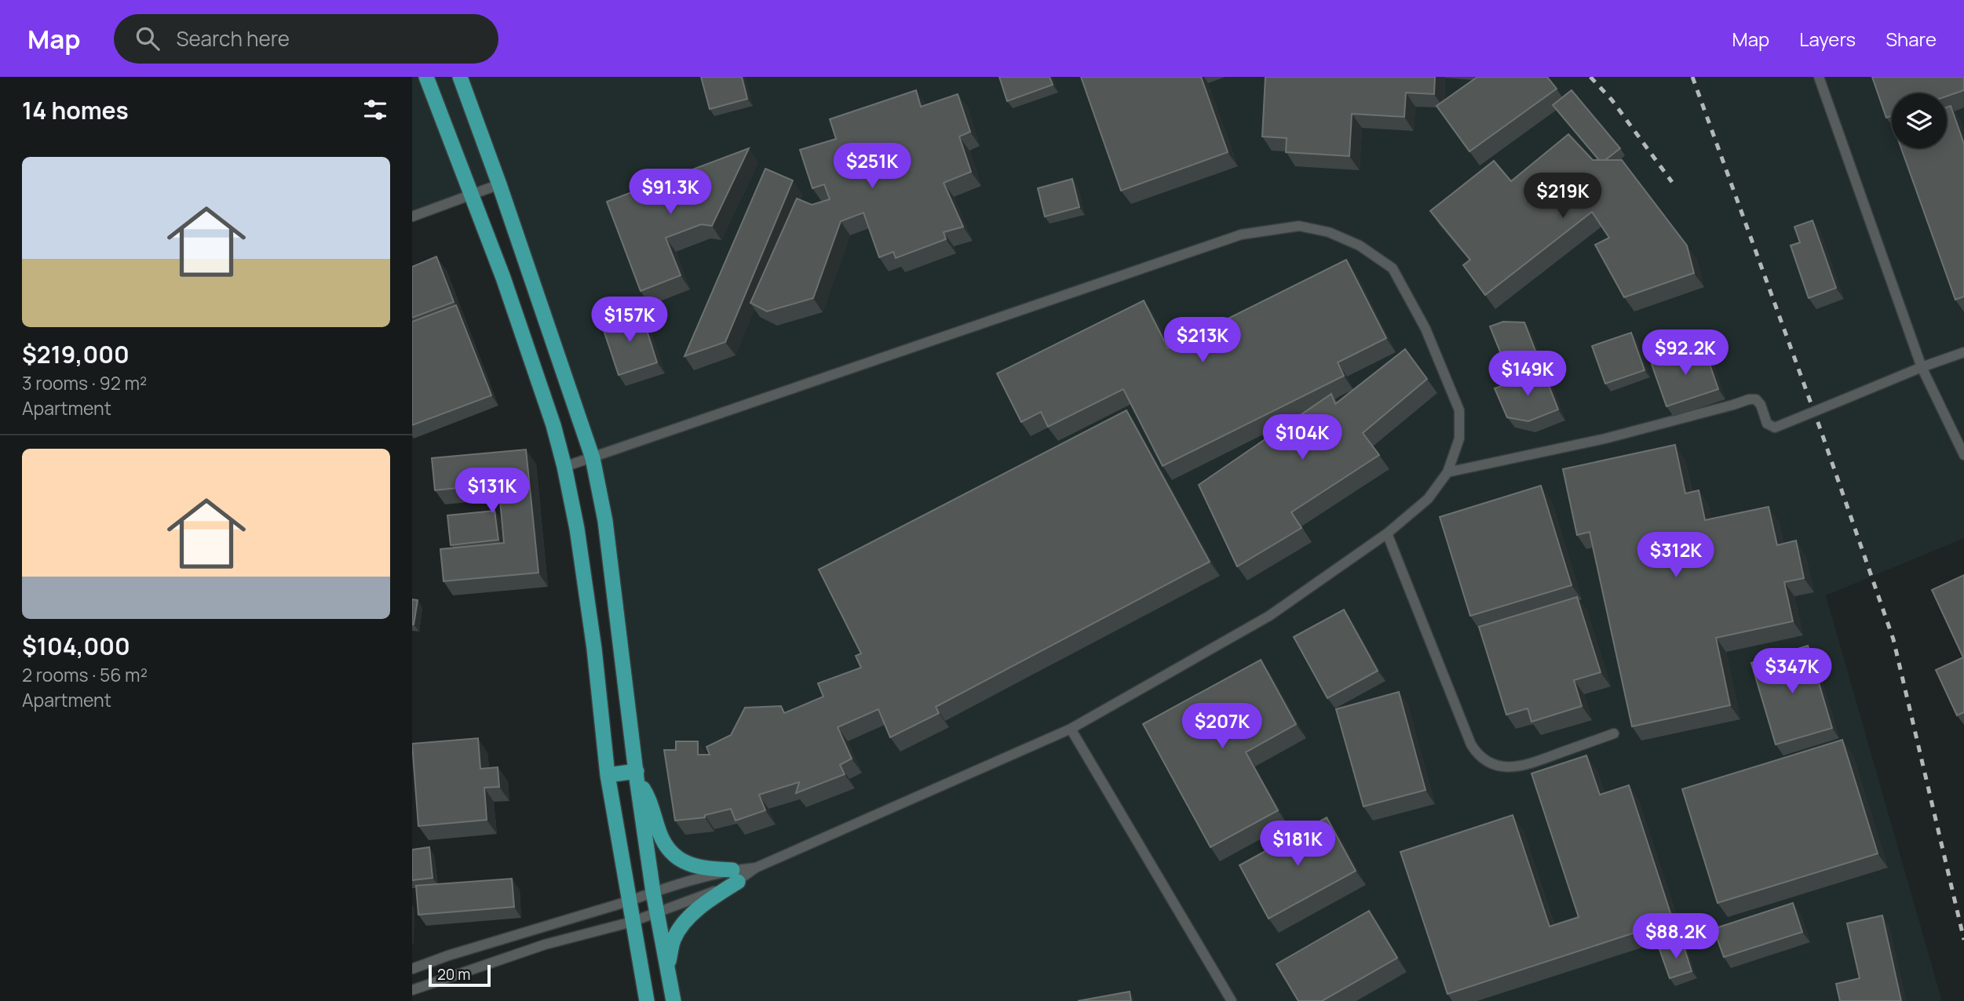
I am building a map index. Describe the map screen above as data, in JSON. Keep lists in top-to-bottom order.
{
  "scale_bar": "20 m",
  "page": {
    "header": "Map",
    "search": "Search here",
    "nav": ["Map", "Layers", "Share"],
    "heading": "14 homes",
    "list": [
      {
        "name": "$219,000",
        "note": "3 rooms · 92 m² · Apartment"
      },
      {
        "name": "$104,000",
        "note": "2 rooms · 56 m² · Apartment"
      }
    ],
    "price": [
      "$251K",
      "$91.3K",
      "$219K",
      "$157K",
      "$213K",
      "$92.2K",
      "$149K",
      "$104K",
      "$131K",
      "$312K",
      "$347K",
      "$207K",
      "$181K",
      "$88.2K"
    ],
    "scale": "20 m"
  }
}
